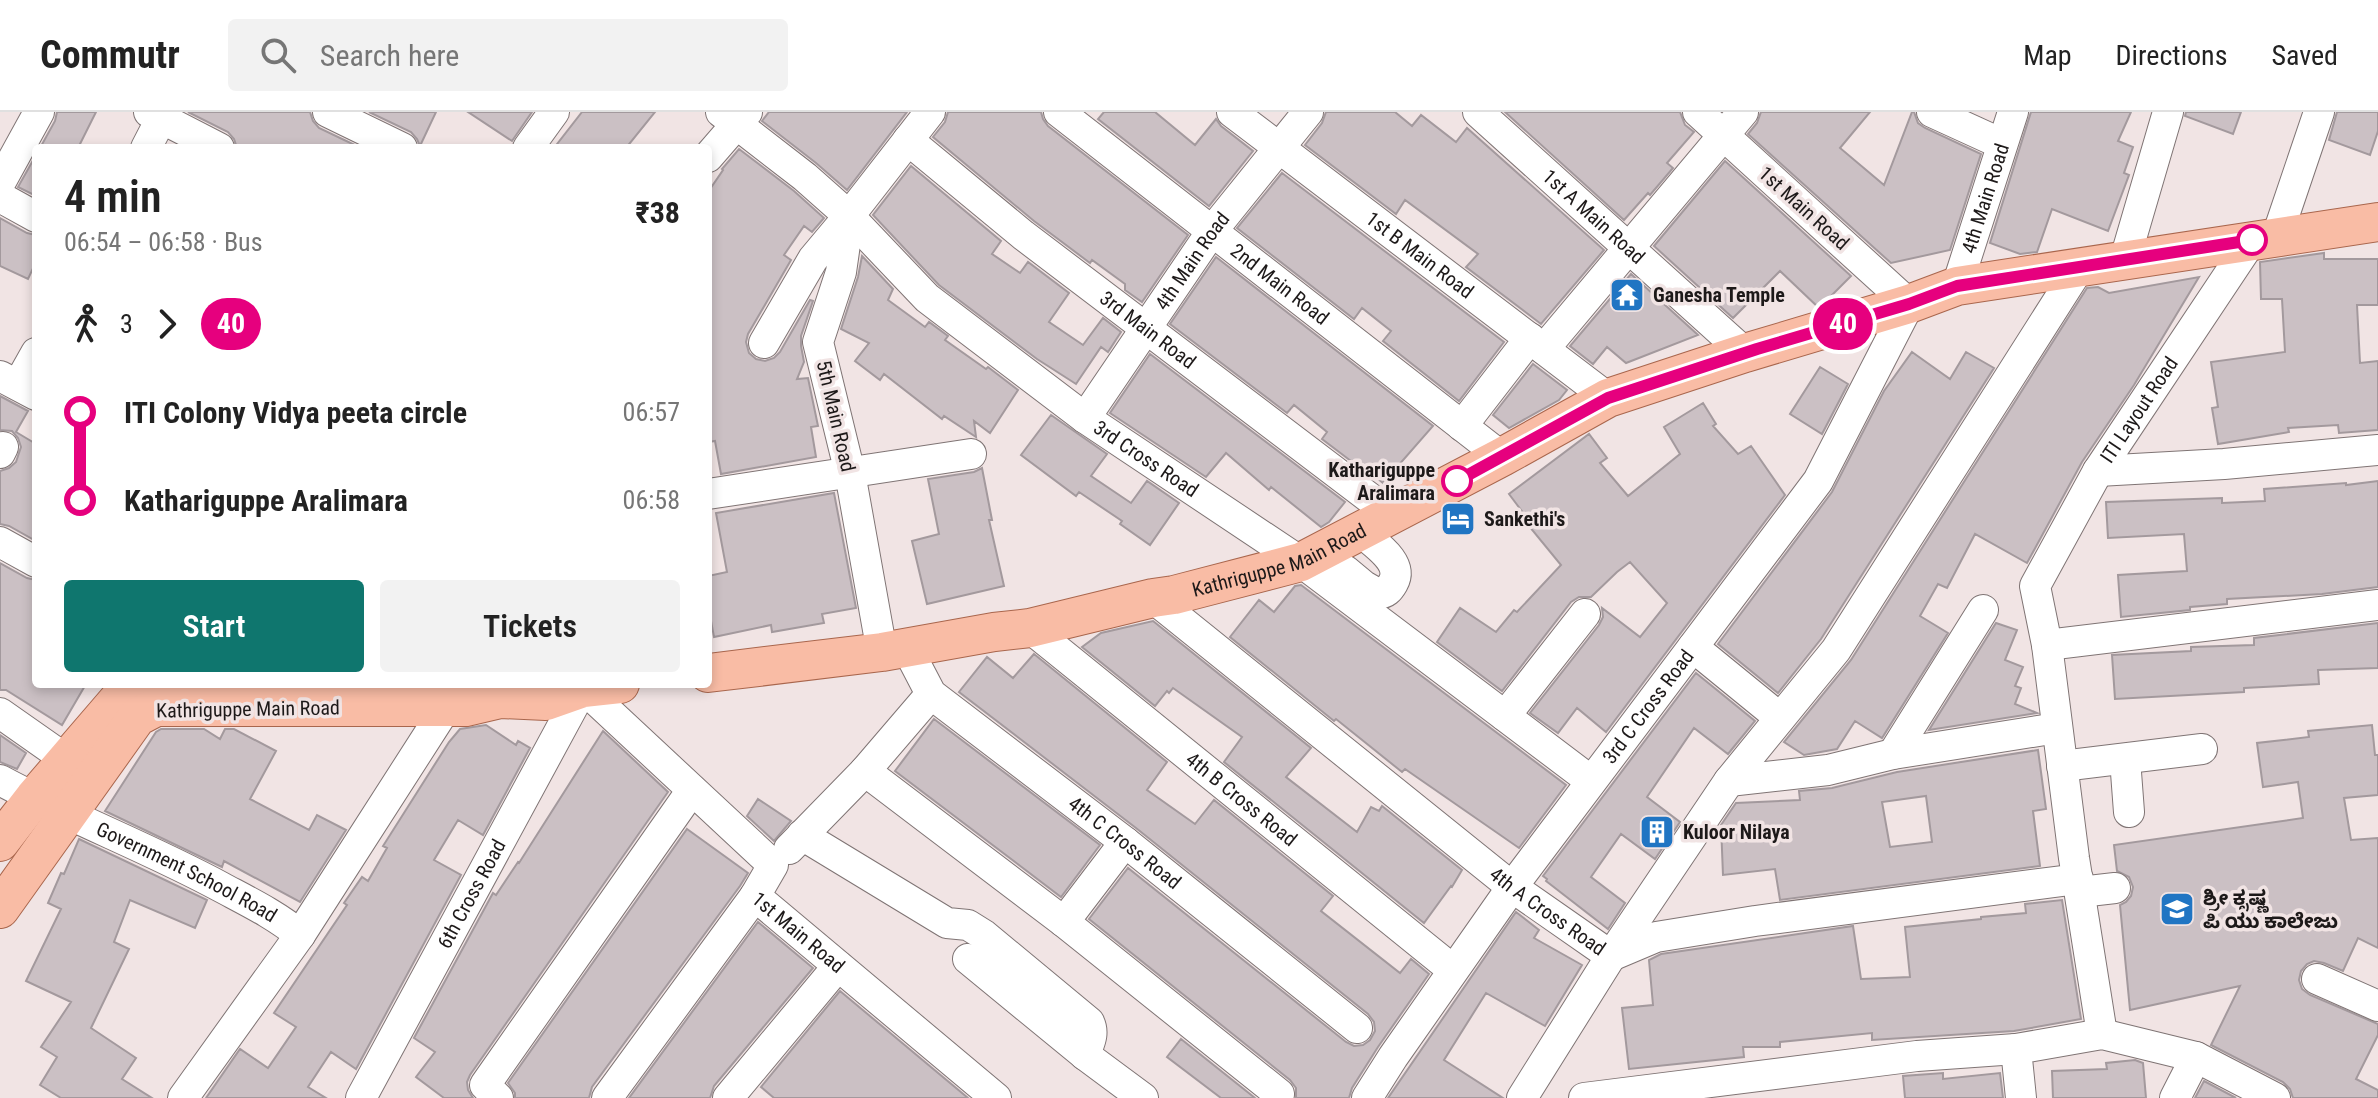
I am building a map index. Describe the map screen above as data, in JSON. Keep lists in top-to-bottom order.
{
  "streets": {
    "main road": ["Kathriguppe Main Road"],
    "street": [
      "4th Main Road",
      "1st Main Road",
      "1st A Main Road",
      "1st B Main Road",
      "2nd Main Road",
      "3rd Main Road",
      "ITI Layout Road",
      "5th Main Road",
      "3rd Cross Road",
      "3rd C Cross Road",
      "4th B Cross Road",
      "4th C Cross Road",
      "Government School Road",
      "6th Cross Road",
      "4th A Cross Road"
    ]
  },
  "crossings": [
    ["4th Main Road", "1st B Main Road"],
    ["4th Main Road", "2nd Main Road"],
    ["4th Main Road", "3rd Main Road"],
    ["4th Main Road", "3rd Cross Road"],
    ["4th Main Road", "Kathriguppe Main Road"],
    ["1st Main Road", "Kathriguppe Main Road"],
    ["1st Main Road", "3rd C Cross Road"],
    ["1st A Main Road", "Kathriguppe Main Road"],
    ["1st B Main Road", "Kathriguppe Main Road"],
    ["2nd Main Road", "Kathriguppe Main Road"],
    ["3rd Main Road", "5th Main Road"],
    ["3rd Main Road", "3rd Cross Road"],
    ["3rd Main Road", "Kathriguppe Main Road"],
    ["ITI Layout Road", "Kathriguppe Main Road"],
    ["5th Main Road", "3rd Cross Road"],
    ["5th Main Road", "Kathriguppe Main Road"],
    ["5th Main Road", "4th C Cross Road"],
    ["3rd Cross Road", "Kathriguppe Main Road"],
    ["3rd Cross Road", "3rd C Cross Road"],
    ["Kathriguppe Main Road", "3rd C Cross Road"],
    ["Kathriguppe Main Road", "4th B Cross Road"],
    ["Kathriguppe Main Road", "4th C Cross Road"],
    ["Kathriguppe Main Road", "Government School Road"],
    ["Kathriguppe Main Road", "4th A Cross Road"],
    ["3rd C Cross Road", "4th B Cross Road"],
    ["3rd C Cross Road", "4th A Cross Road"]
  ],
  "places": {
    "temple": ["Ganesha Temple"],
    "other": ["Kathariguppe Aralimara"],
    "hotel": ["Sankethi's"],
    "building": ["Kuloor Nilaya"],
    "school or university": ["ಶ್ರೀ ಕೃಷ್ಣ ಪಿ ಯು ಕಾಲೇಜು"]
  },
  "lines": ["bus line 40"],
  "page": {
    "header": "Commutr",
    "search": "Search here",
    "nav": ["Map", "Directions", "Saved"],
    "on_map": "40",
    "heading": ["4 min", "06:54 – 06:58 · Bus", "₹38"],
    "legs": ["3", "40"],
    "list": [
      {
        "name": "ITI Colony Vidya peeta circle",
        "value": "06:57"
      },
      {
        "name": "Kathariguppe Aralimara",
        "value": "06:58"
      }
    ],
    "buttons": ["Start", "Tickets"]
  }
}
